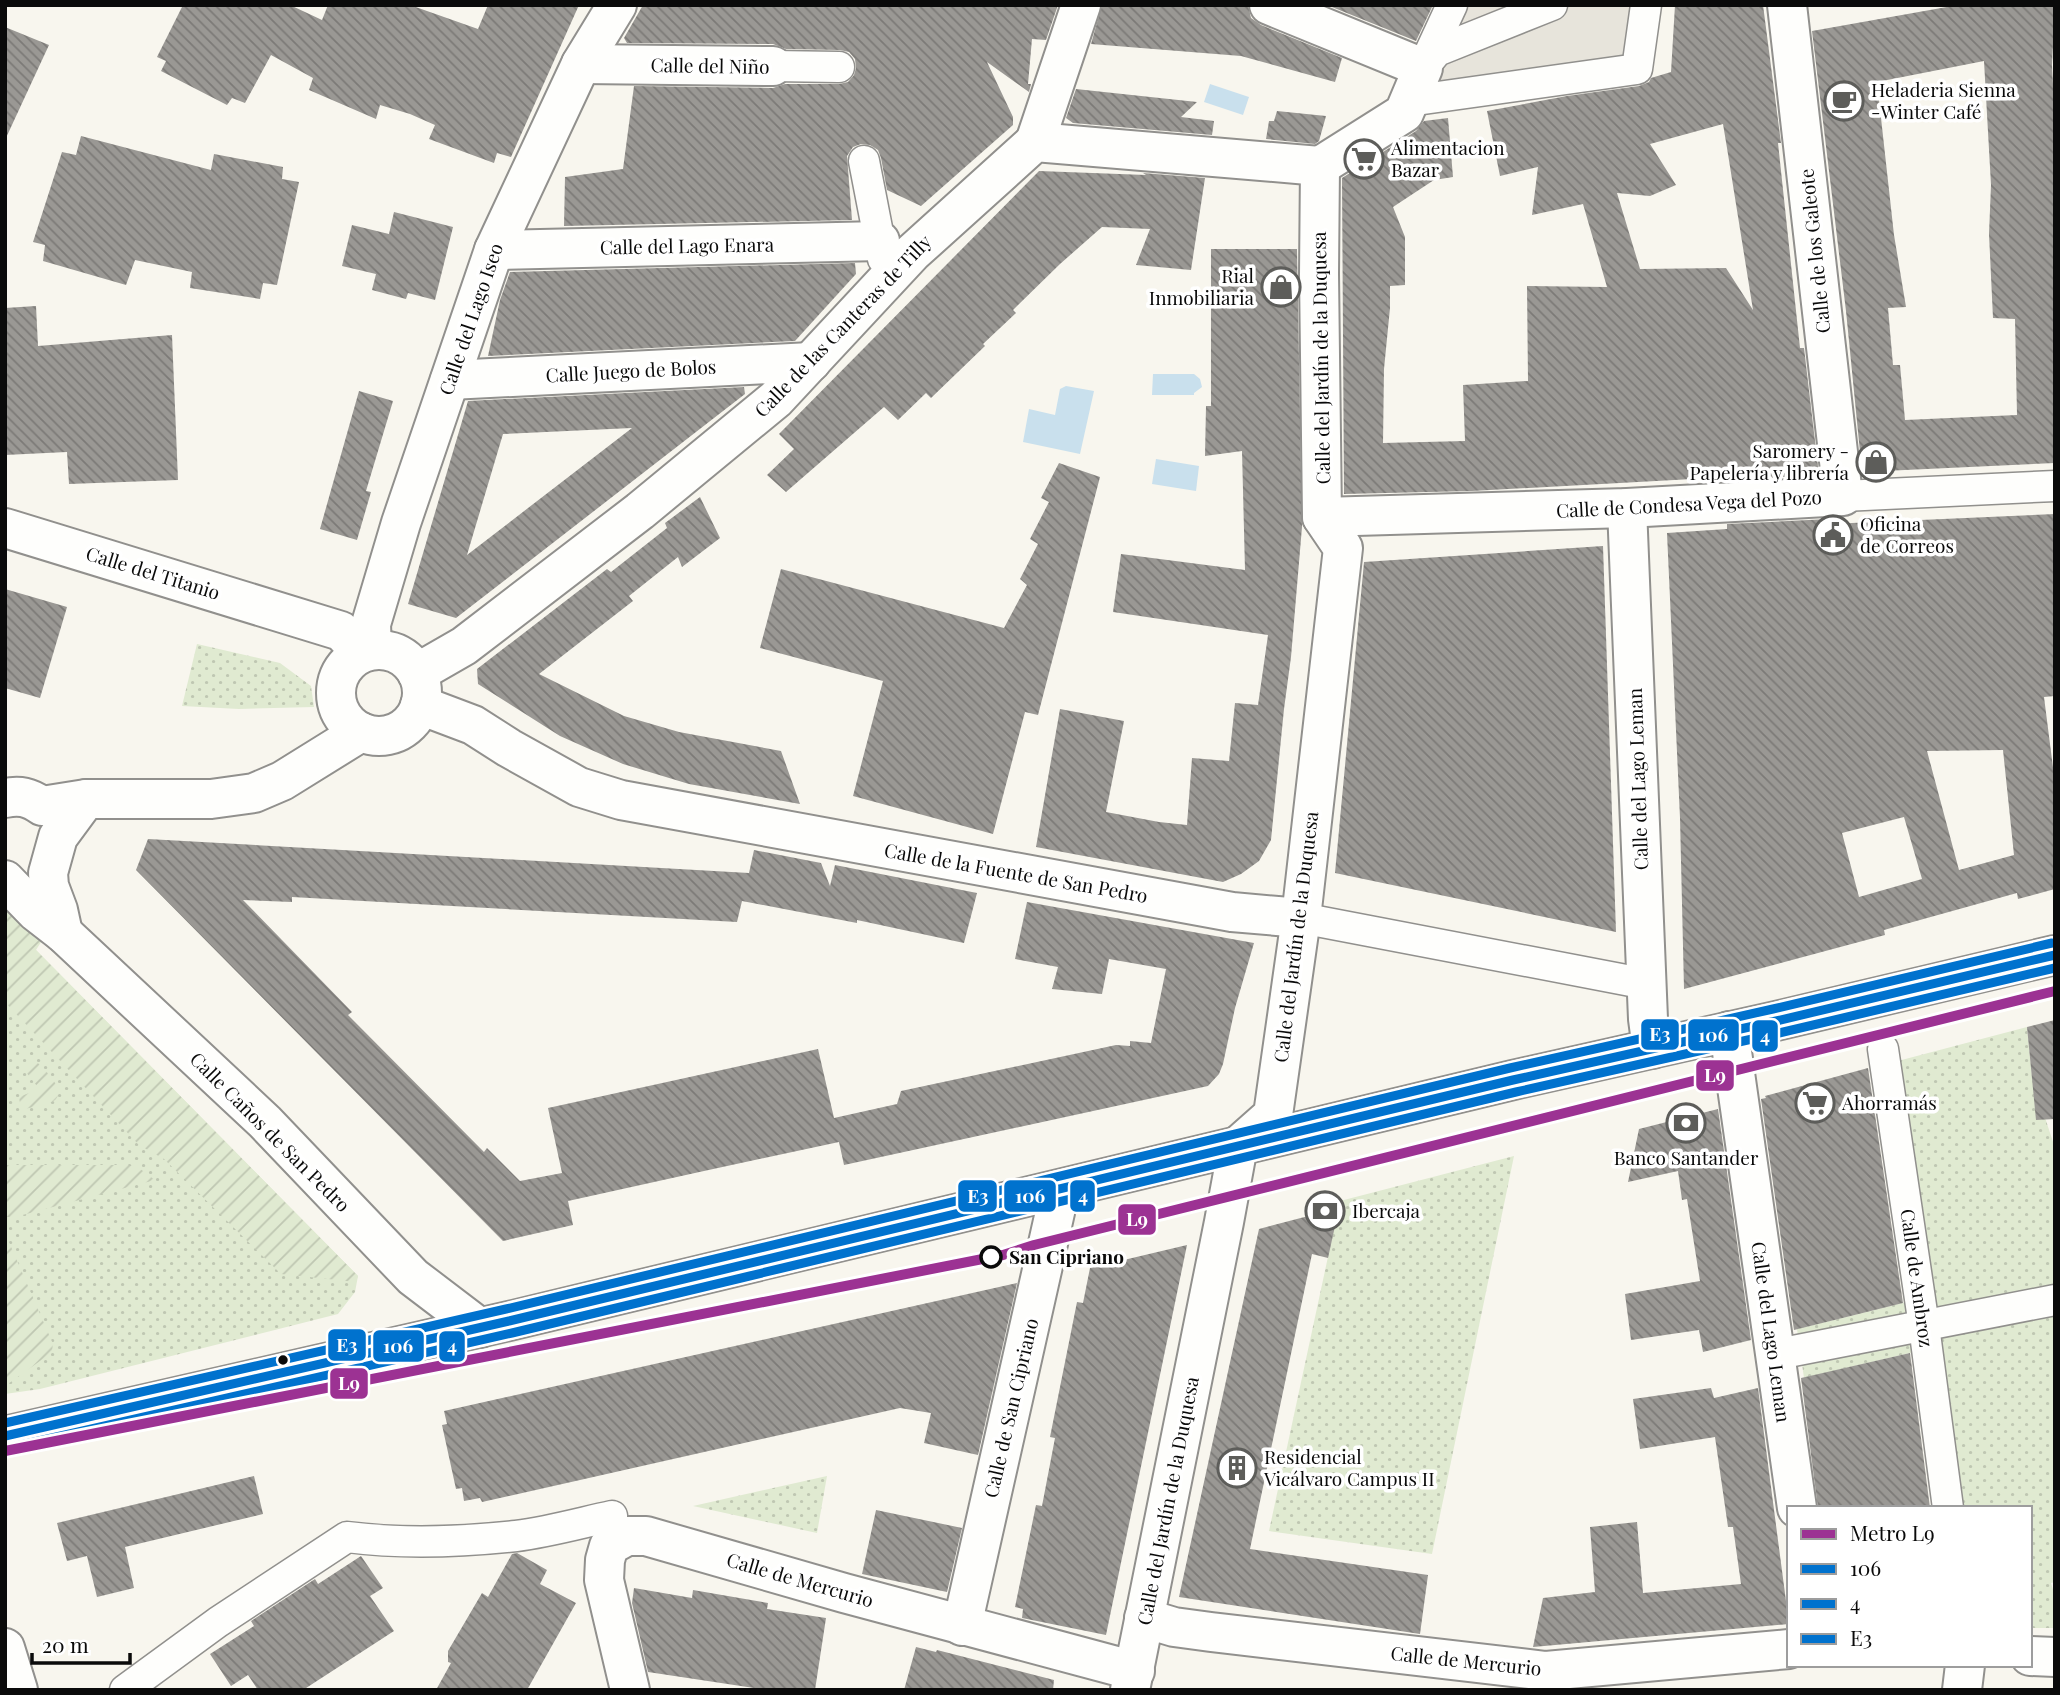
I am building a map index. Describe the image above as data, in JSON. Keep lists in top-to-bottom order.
{
  "streets": {
    "street": [
      "Calle del Niño",
      "Calle del Lago Enara",
      "Calle de los Galeote",
      "Calle del Lago Iseo",
      "Calle de las Canteras de Tilly",
      "Calle del Jardín de la Duquesa",
      "Calle Juego de Bolos",
      "Calle de Condesa Vega del Pozo",
      "Calle del Titanio",
      "Calle del Lago Leman",
      "Calle de la Fuente de San Pedro",
      "Calle Caños de San Pedro",
      "Calle de Ambroz",
      "Calle de San Cipriano",
      "Calle de Mercurio"
    ]
  },
  "crossings": [
    ["Calle del Niño", "Calle del Lago Iseo"],
    ["Calle del Lago Enara", "Calle del Lago Iseo"],
    ["Calle de los Galeote", "Calle de Condesa Vega del Pozo"],
    ["Calle del Lago Iseo", "Calle de las Canteras de Tilly"],
    ["Calle del Lago Iseo", "Calle Juego de Bolos"],
    ["Calle del Lago Iseo", "Calle del Titanio"],
    ["Calle del Lago Iseo", "Calle de la Fuente de San Pedro"],
    ["Calle de las Canteras de Tilly", "Calle Juego de Bolos"],
    ["Calle de las Canteras de Tilly", "Calle del Titanio"],
    ["Calle de las Canteras de Tilly", "Calle de la Fuente de San Pedro"],
    ["Calle del Jardín de la Duquesa", "Calle de Condesa Vega del Pozo"],
    ["Calle del Jardín de la Duquesa", "Calle de la Fuente de San Pedro"],
    ["Calle del Jardín de la Duquesa", "Calle de Mercurio"],
    ["Calle de Condesa Vega del Pozo", "Calle del Lago Leman"],
    ["Calle del Titanio", "Calle de la Fuente de San Pedro"],
    ["Calle de San Cipriano", "Calle de Mercurio"]
  ],
  "places": {
    "cafe": ["Heladeria Sienna -Winter Café"],
    "supermarket": ["Alimentacion Bazar", "Ahorramás"],
    "shop": ["Rial Inmobiliaria", "Saromery - Papelería y librería"],
    "public building": ["Oficina de Correos"],
    "bank": ["Banco Santander", "Ibercaja"],
    "other": ["San Cipriano"],
    "building": ["Residencial Vicálvaro Campus II"]
  },
  "lines": [
    "transit line E3",
    "transit line 106",
    "transit line 4",
    "metro line L9"
  ],
  "legend": [
    "Metro L9",
    "106",
    "4",
    "E3"
  ],
  "scale_bar": "20 m"
}
